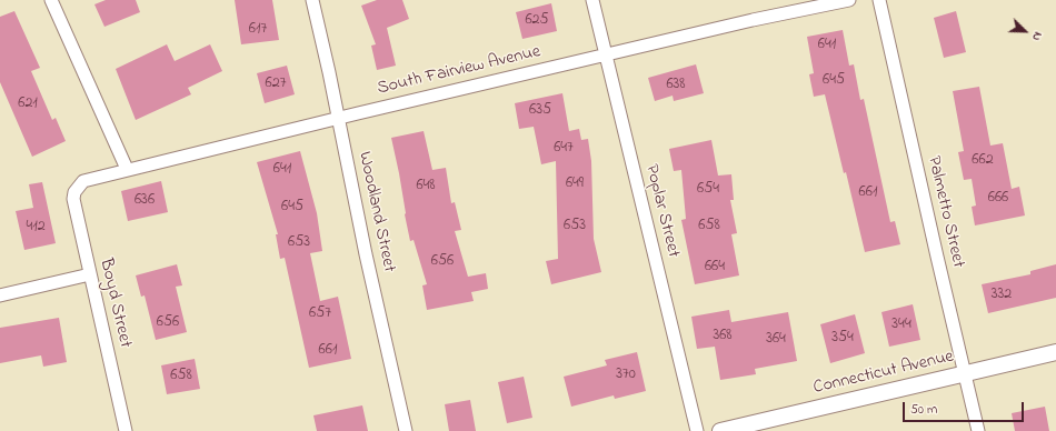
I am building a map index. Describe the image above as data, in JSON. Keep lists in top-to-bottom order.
{
  "streets": {
    "street": [
      "South Fairview Avenue",
      "Poplar Street",
      "Woodland Street",
      "Palmetto Street",
      "Boyd Street",
      "Connecticut Avenue"
    ]
  },
  "crossings": [
    ["South Fairview Avenue", "Poplar Street"],
    ["South Fairview Avenue", "Woodland Street"],
    ["South Fairview Avenue", "Boyd Street"],
    ["Palmetto Street", "Connecticut Avenue"]
  ],
  "house_numbers": [
    "625",
    "617",
    "641",
    "645",
    "627",
    "638",
    "621",
    "635",
    "647",
    "662",
    "641",
    "649",
    "648",
    "654",
    "661",
    "666",
    "636",
    "645",
    "653",
    "658",
    "412",
    "653",
    "656",
    "664",
    "332",
    "657",
    "656",
    "344",
    "368",
    "354",
    "364",
    "661",
    "370",
    "658"
  ],
  "scale_bar": "50 m",
  "north": "bottom right"
}
